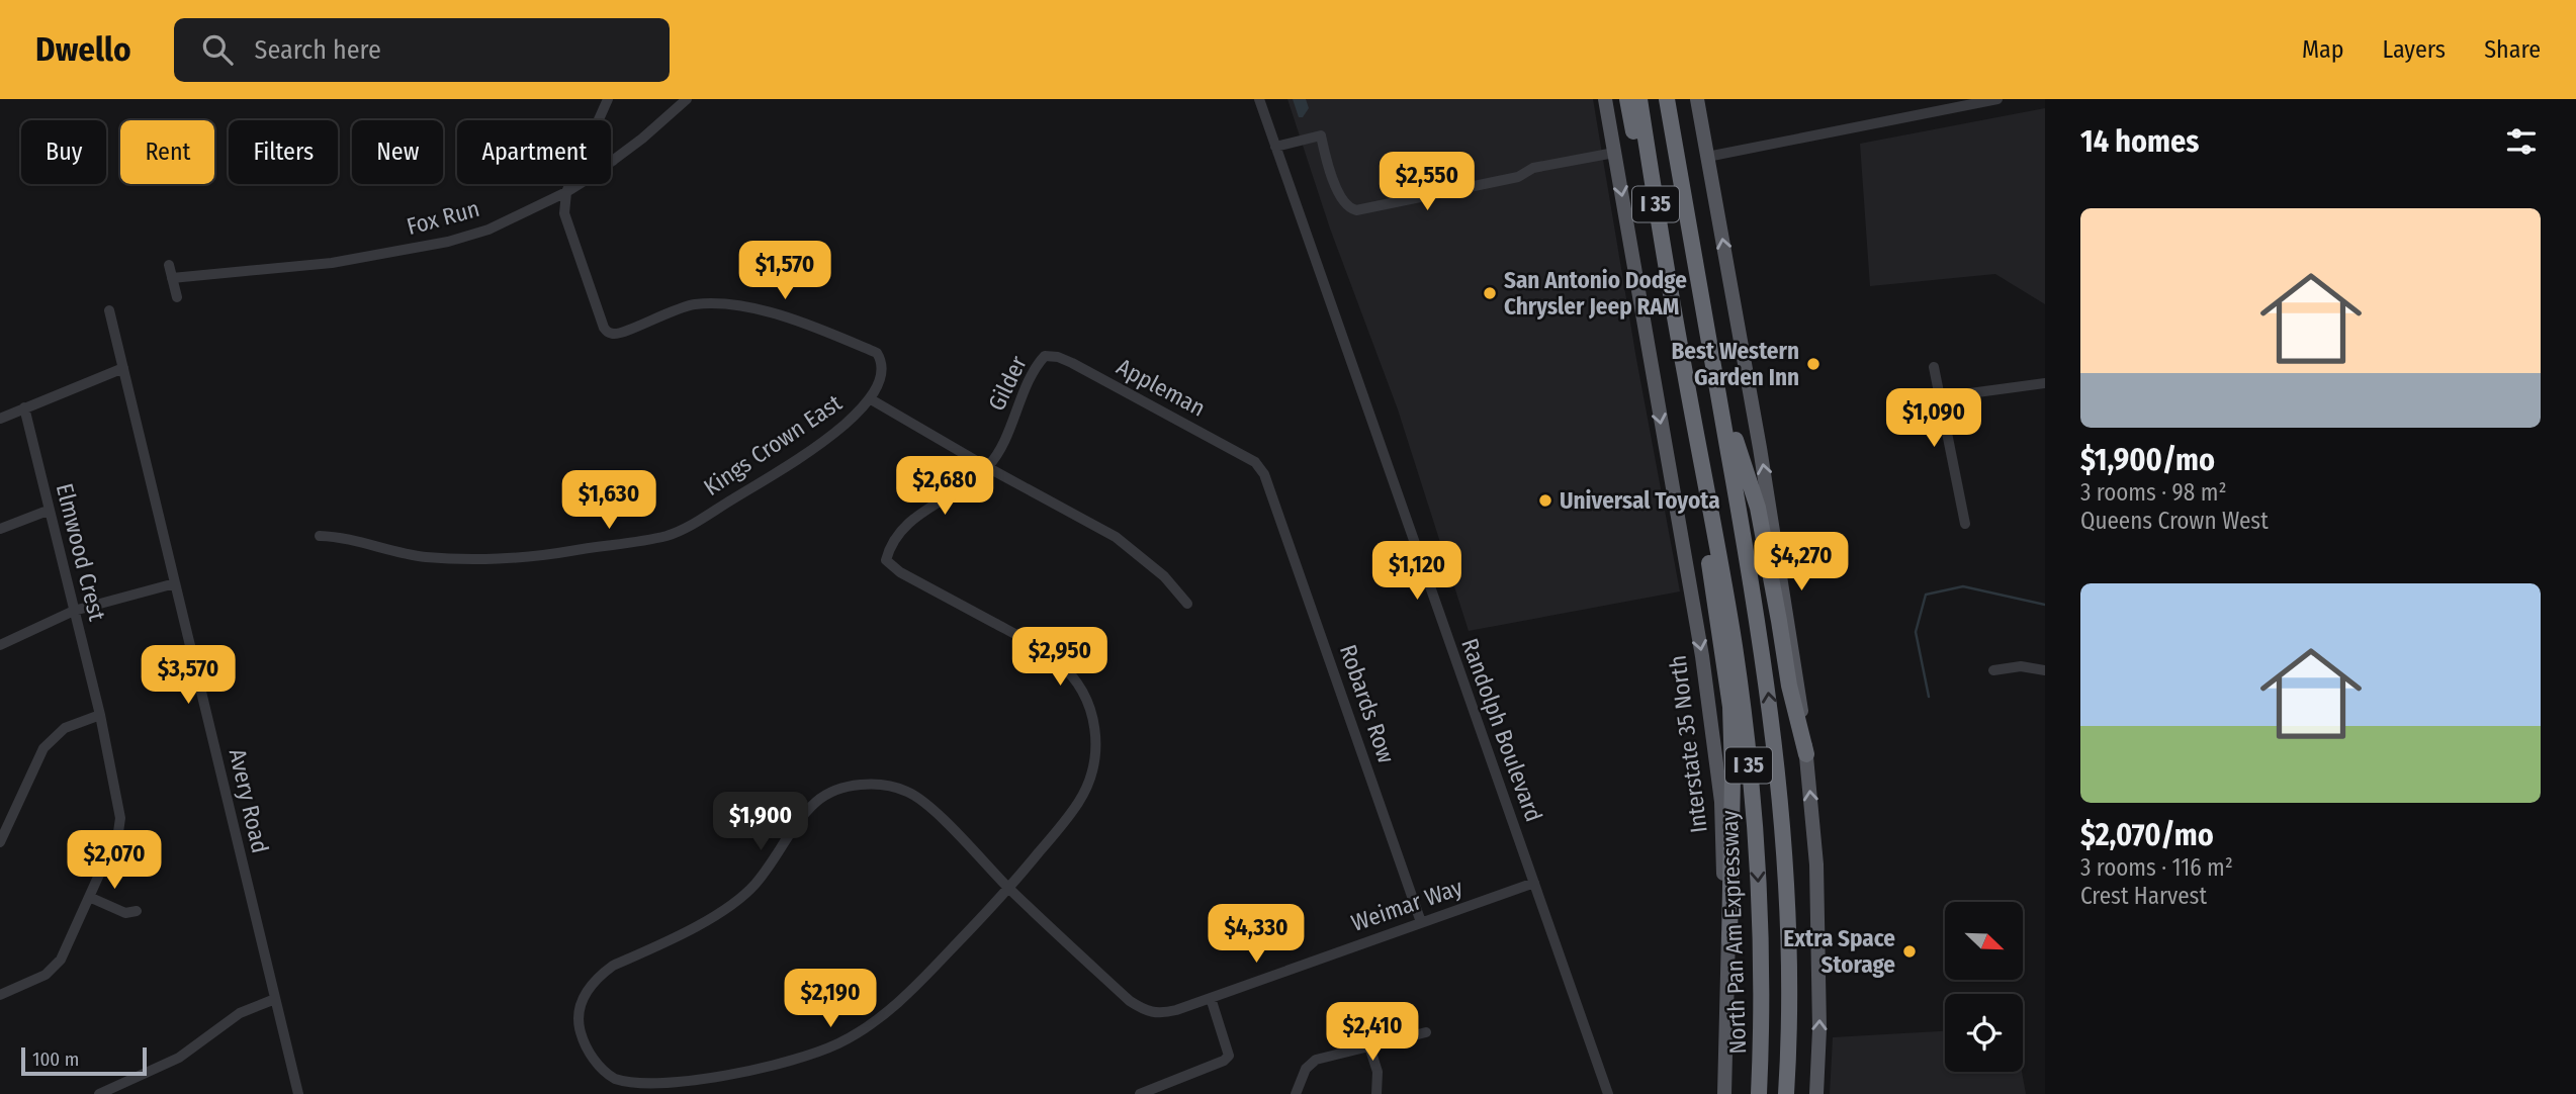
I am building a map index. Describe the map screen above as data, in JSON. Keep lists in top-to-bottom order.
{
  "streets": {
    "highway": ["I 35", "North Pan Am Expressway"],
    "main road": ["Interstate 35 North"],
    "street": [
      "Fox Run",
      "Gilder",
      "Appleman",
      "Kings Crown East",
      "Elmwood Crest",
      "Robards Row",
      "Randolph Boulevard",
      "Avery Road",
      "Weimar Way"
    ]
  },
  "crossings": [
    ["Gilder", "Appleman"],
    ["Appleman", "Robards Row"],
    ["Robards Row", "Weimar Way"],
    ["Randolph Boulevard", "Weimar Way"]
  ],
  "places": [
    "San Antonio Dodge Chrysler Jeep RAM",
    "Best Western Garden Inn",
    "Universal Toyota",
    "Extra Space Storage"
  ],
  "scale_bar": "100 m",
  "north": "bottom right",
  "page": {
    "header": "Dwello",
    "search": "Search here",
    "nav": ["Map", "Layers", "Share"],
    "heading": "14 homes",
    "chip": [
      "Buy",
      "Rent",
      "Filters",
      "New",
      "Apartment"
    ],
    "price": [
      "$2,550",
      "$1,570",
      "$1,090",
      "$2,680",
      "$1,630",
      "$4,270",
      "$1,120",
      "$2,950",
      "$3,570",
      "$1,900",
      "$2,070",
      "$4,330",
      "$2,190",
      "$2,410"
    ],
    "list": [
      {
        "name": "$1,900/mo",
        "note": "3 rooms · 98 m² · Queens Crown West"
      },
      {
        "name": "$2,070/mo",
        "note": "3 rooms · 116 m² · Crest Harvest"
      }
    ],
    "scale": "100 m"
  }
}
